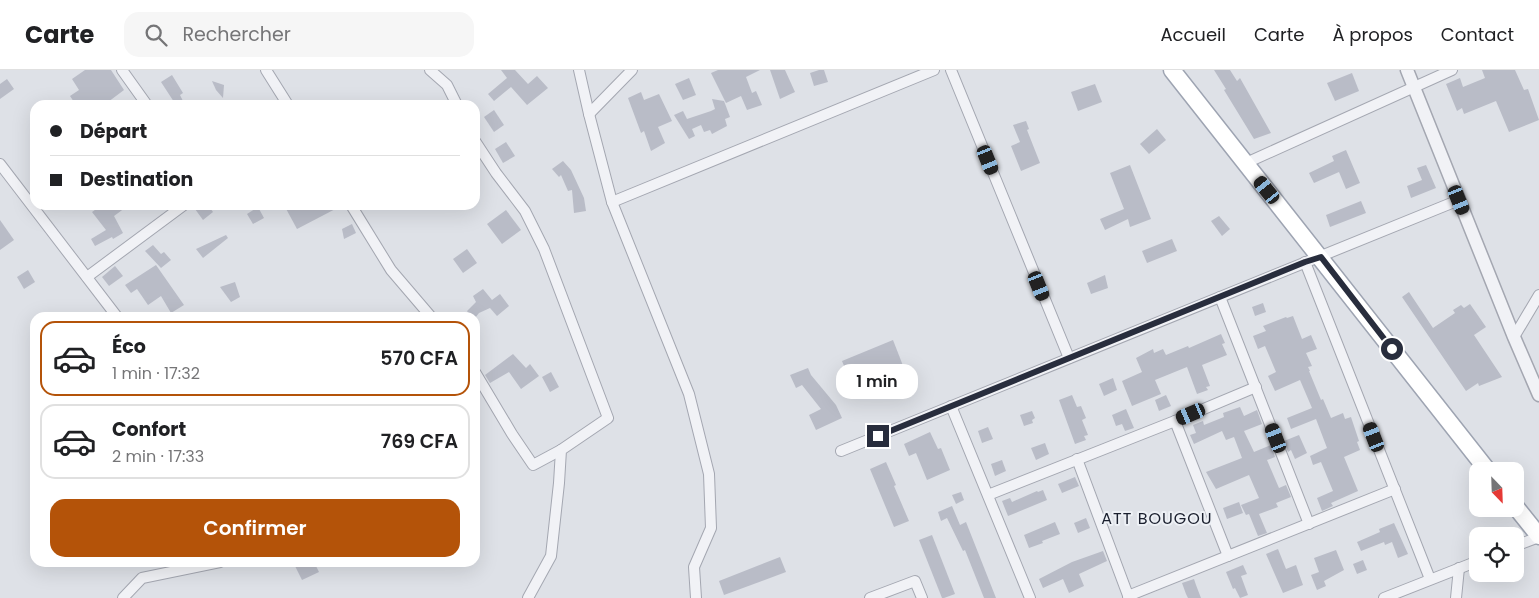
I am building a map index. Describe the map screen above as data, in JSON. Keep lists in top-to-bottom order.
{
  "districts": ["ATT BOUGOU"],
  "north": "bottom right",
  "page": {
    "header": "Carte",
    "search": "Rechercher",
    "nav": [
      "Accueil",
      "Carte",
      "À propos",
      "Contact"
    ],
    "banner": ["Départ", "Destination"],
    "list": [
      {
        "name": "Éco",
        "note": "1 min · 17:32",
        "value": "570 CFA"
      },
      {
        "name": "Confort",
        "note": "2 min · 17:33",
        "value": "769 CFA"
      }
    ],
    "bubble": "1 min",
    "buttons": "Confirmer"
  }
}
